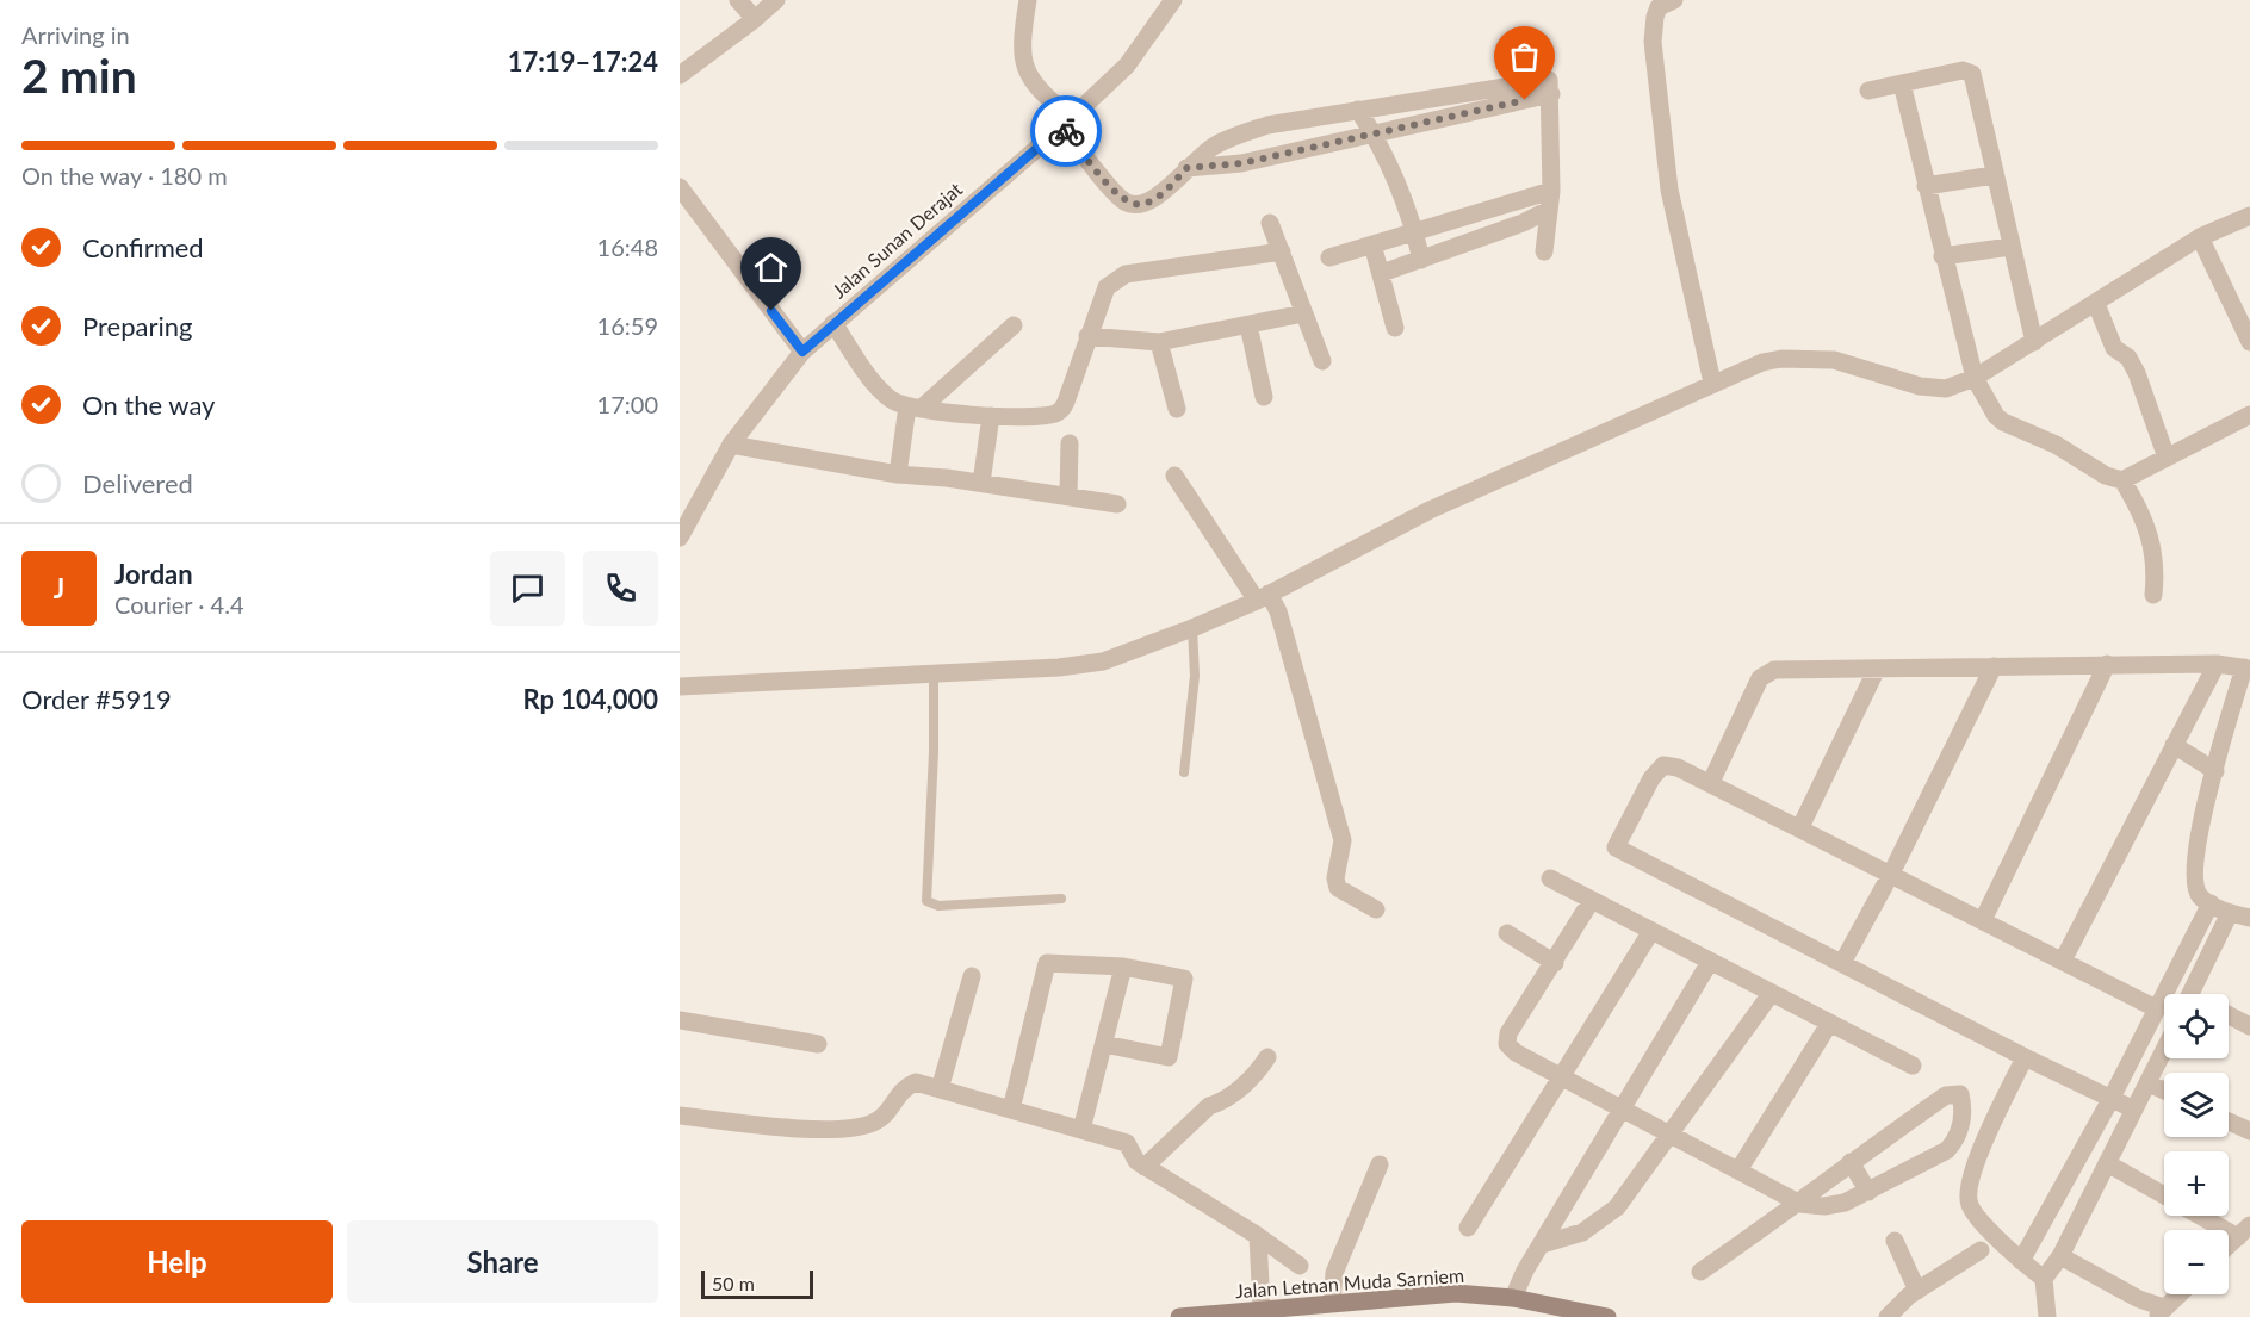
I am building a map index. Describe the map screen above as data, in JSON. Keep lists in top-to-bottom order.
{
  "streets": {
    "main road": ["Jalan Letnan Muda Sarniem"],
    "street": ["Jalan Sunan Derajat"]
  },
  "scale_bar": "50 m",
  "page": {
    "heading": ["2 min", "Arriving in", "17:19–17:24"],
    "panel": [
      "Jordan",
      "Courier · 4.4",
      "Order #5919",
      "Rp 104,000"
    ],
    "bar": "On the way · 180 m",
    "list": [
      ["Confirmed", "16:48"],
      ["Preparing", "16:59"],
      ["On the way", "17:00"],
      "Delivered"
    ],
    "round": "J",
    "map_buttons": ["+", "−"],
    "buttons": ["Help", "Share"],
    "scale": "50 m"
  }
}
